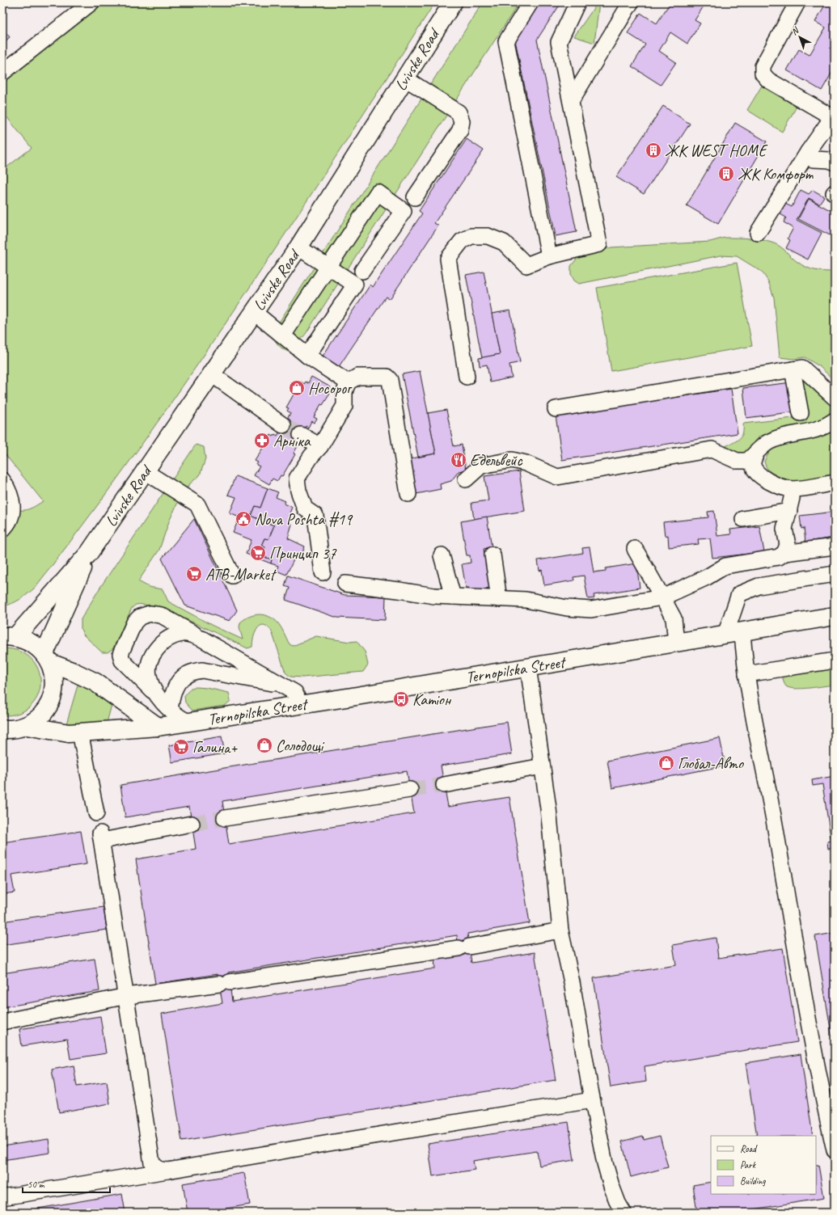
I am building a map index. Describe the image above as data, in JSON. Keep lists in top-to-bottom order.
{
  "streets": {
    "main road": ["Lvivske Road", "Ternopilska Street"]
  },
  "places": {
    "building": ["ЖК WEST HOME", "ЖК Комфорт"],
    "shop": ["Носорог", "Солодощі", "Глобал-Авто"],
    "pharmacy": ["Арніка"],
    "restaurant": ["Едельвейс"],
    "public building": ["Nova Poshta #19"],
    "supermarket": ["Принцип 37", "ATB-Market", "Галина+"],
    "bus stop": ["Катіон"]
  },
  "legend": ["Road", "Park", "Building"],
  "scale_bar": "50 m",
  "north": "top left"
}
